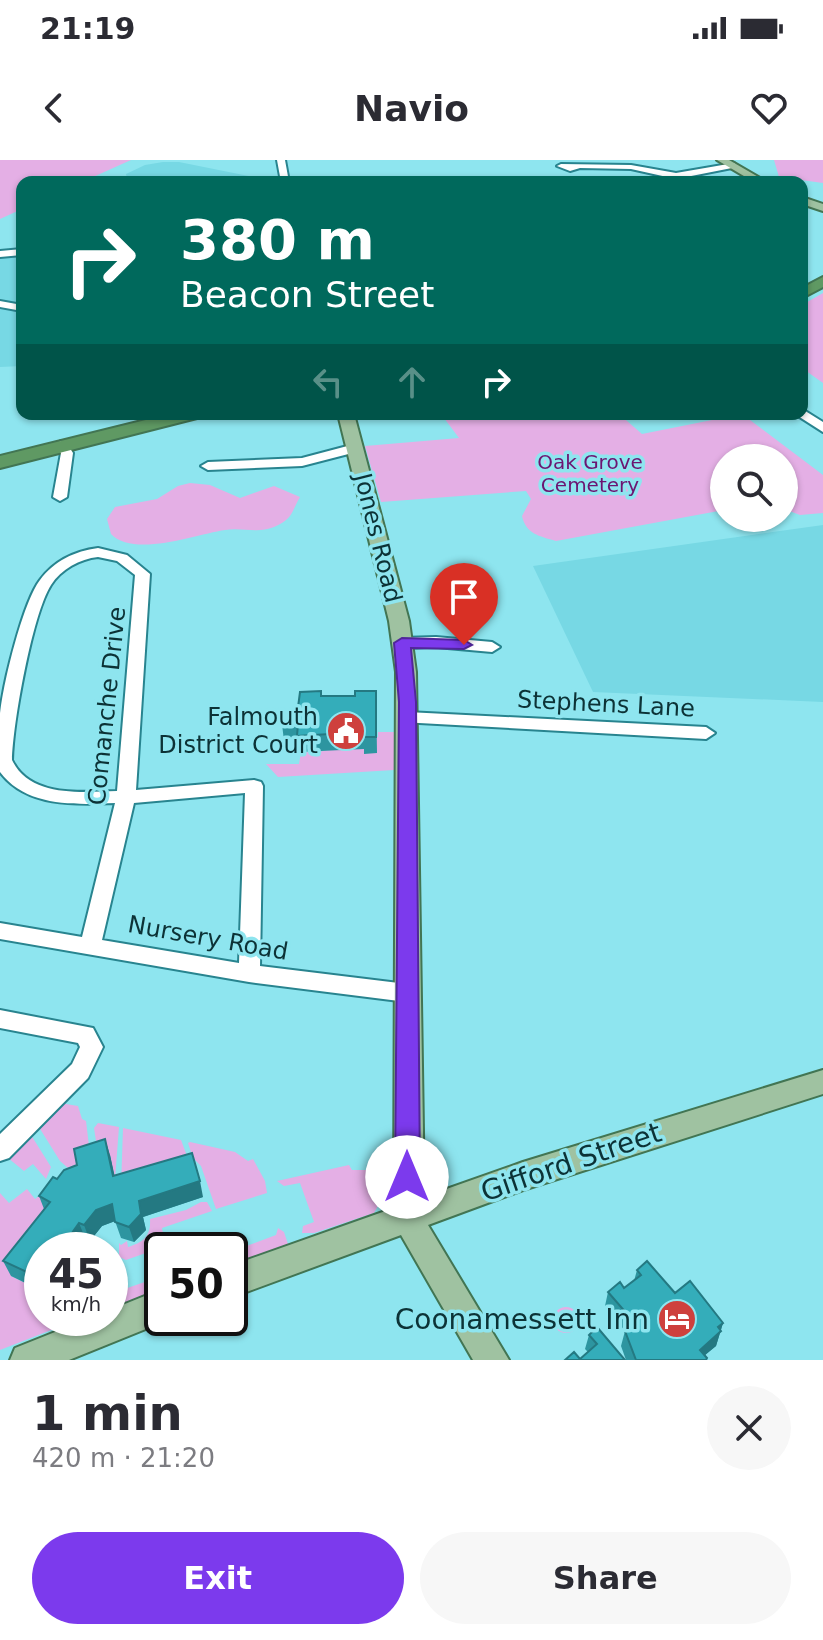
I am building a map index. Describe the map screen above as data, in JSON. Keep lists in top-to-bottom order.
{
  "streets": {
    "main road": ["Jones Road", "Gifford Street"],
    "street": ["Stephens Lane", "Comanche Drive", "Nursery Road"]
  },
  "crossings": [
    ["Jones Road", "Stephens Lane"],
    ["Jones Road", "Nursery Road"],
    ["Jones Road", "Gifford Street"],
    ["Comanche Drive", "Nursery Road"]
  ],
  "parks": ["Oak Grove Cemetery"],
  "places": {
    "public building": ["Falmouth District Court"],
    "hotel": ["Coonamessett Inn"]
  },
  "page": {
    "status": "21:19",
    "header": "Navio",
    "turn": ["380 m", "Beacon Street"],
    "speed": "45 km/h",
    "limit": "50",
    "heading": ["1 min", "420 m · 21:20"],
    "buttons": ["Exit", "Share"]
  }
}
